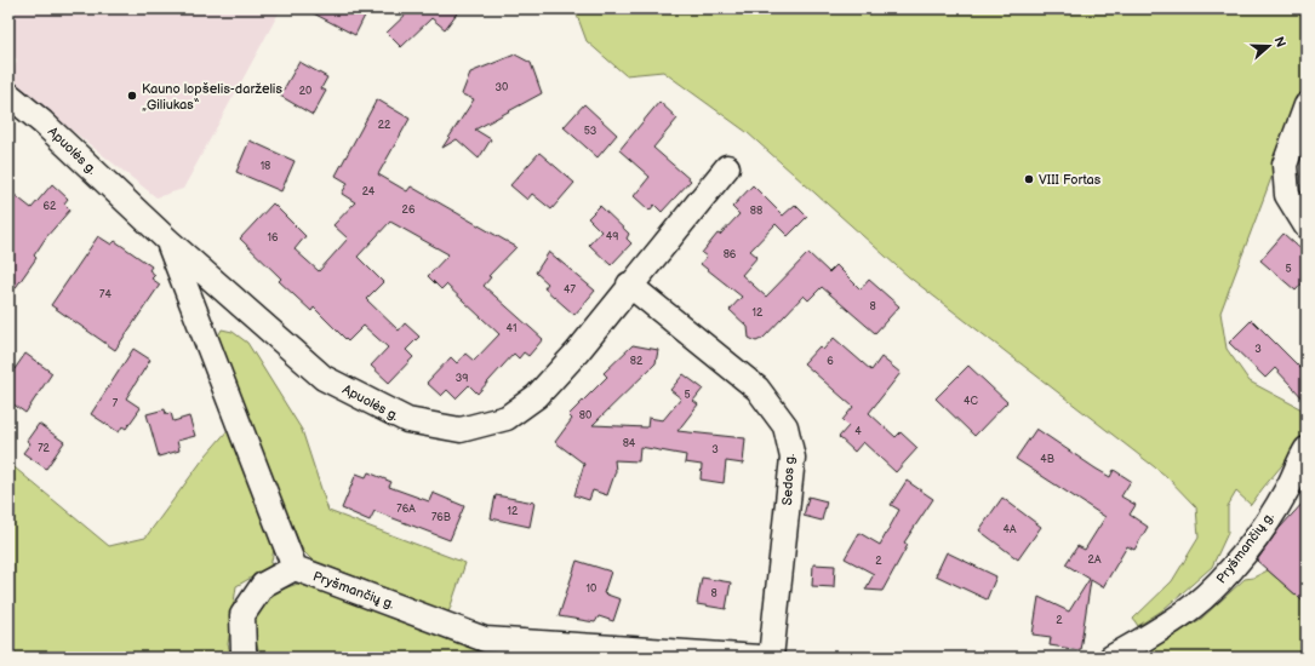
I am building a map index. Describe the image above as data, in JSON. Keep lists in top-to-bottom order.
{
  "streets": {
    "street": ["Apuolės g.", "Sedos g.", "Pryšmančių g."]
  },
  "crossings": [
    ["Apuolės g.", "Sedos g."]
  ],
  "places": ["Kauno lopšelis-darželis „Giliukas“", "VIII Fortas"],
  "house_numbers": [
    "30",
    "20",
    "22",
    "53",
    "18",
    "24",
    "62",
    "26",
    "88",
    "49",
    "16",
    "86",
    "5",
    "47",
    "74",
    "8",
    "12",
    "41",
    "3",
    "82",
    "6",
    "39",
    "5",
    "4C",
    "7",
    "80",
    "4",
    "84",
    "72",
    "3",
    "4B",
    "76A",
    "12",
    "76B",
    "4A",
    "2A",
    "2",
    "10",
    "8",
    "2"
  ],
  "north": "right"
}
